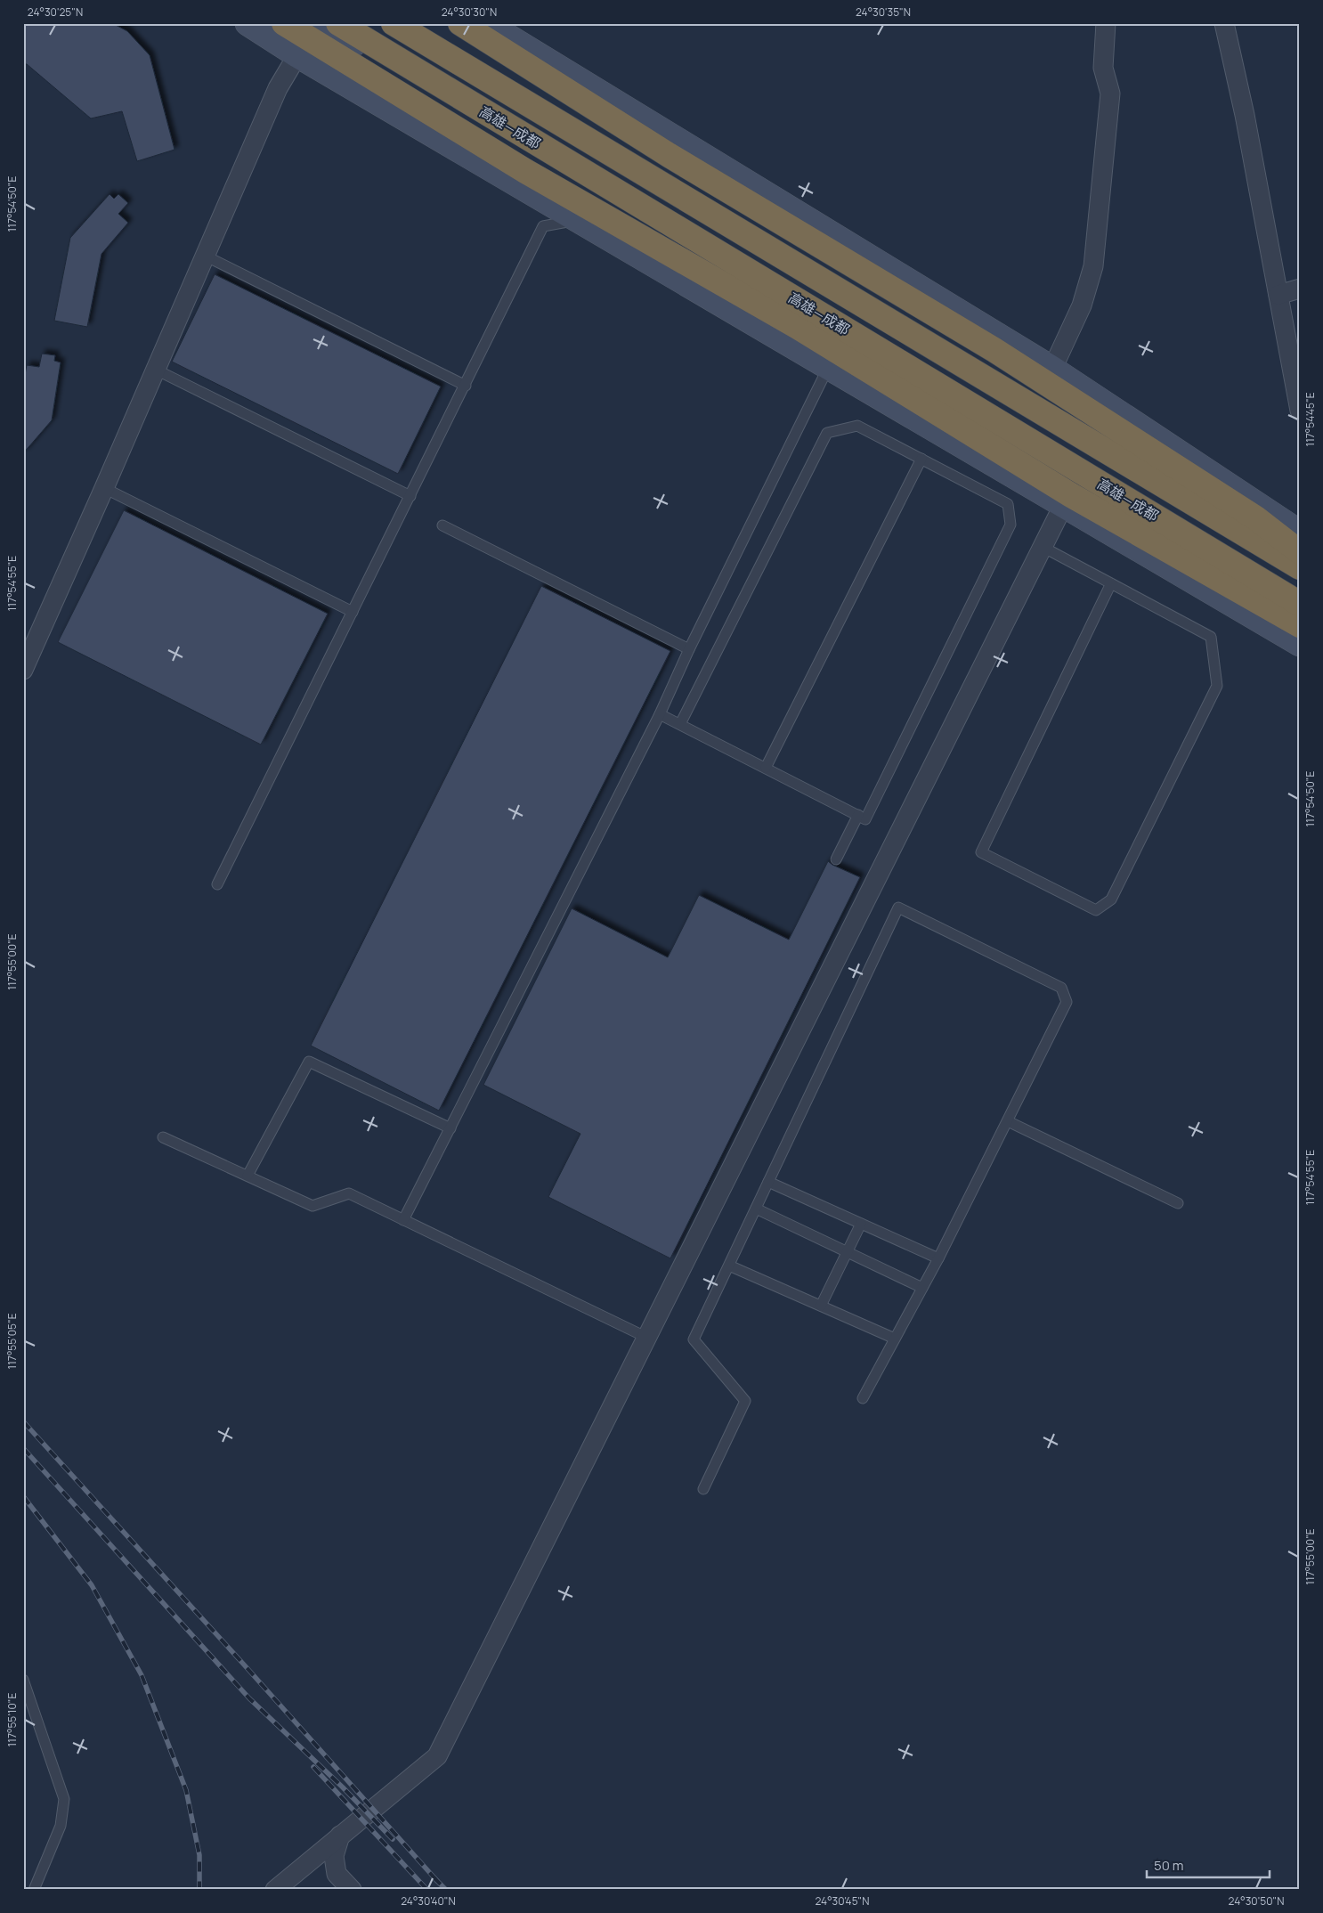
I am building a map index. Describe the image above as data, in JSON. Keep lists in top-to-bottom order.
{
  "streets": {
    "highway": ["高雄—成都"]
  },
  "scale_bar": "50 m",
  "coordinates": [
    "24°30'25\"N",
    "24°30'30\"N",
    "24°30'35\"N",
    "117°54'50\"E",
    "117°54'45\"E",
    "117°54'55\"E",
    "117°55'00\"E",
    "117°55'05\"E",
    "117°55'10\"E",
    "24°30'40\"N",
    "24°30'45\"N",
    "24°30'50\"N"
  ]
}
